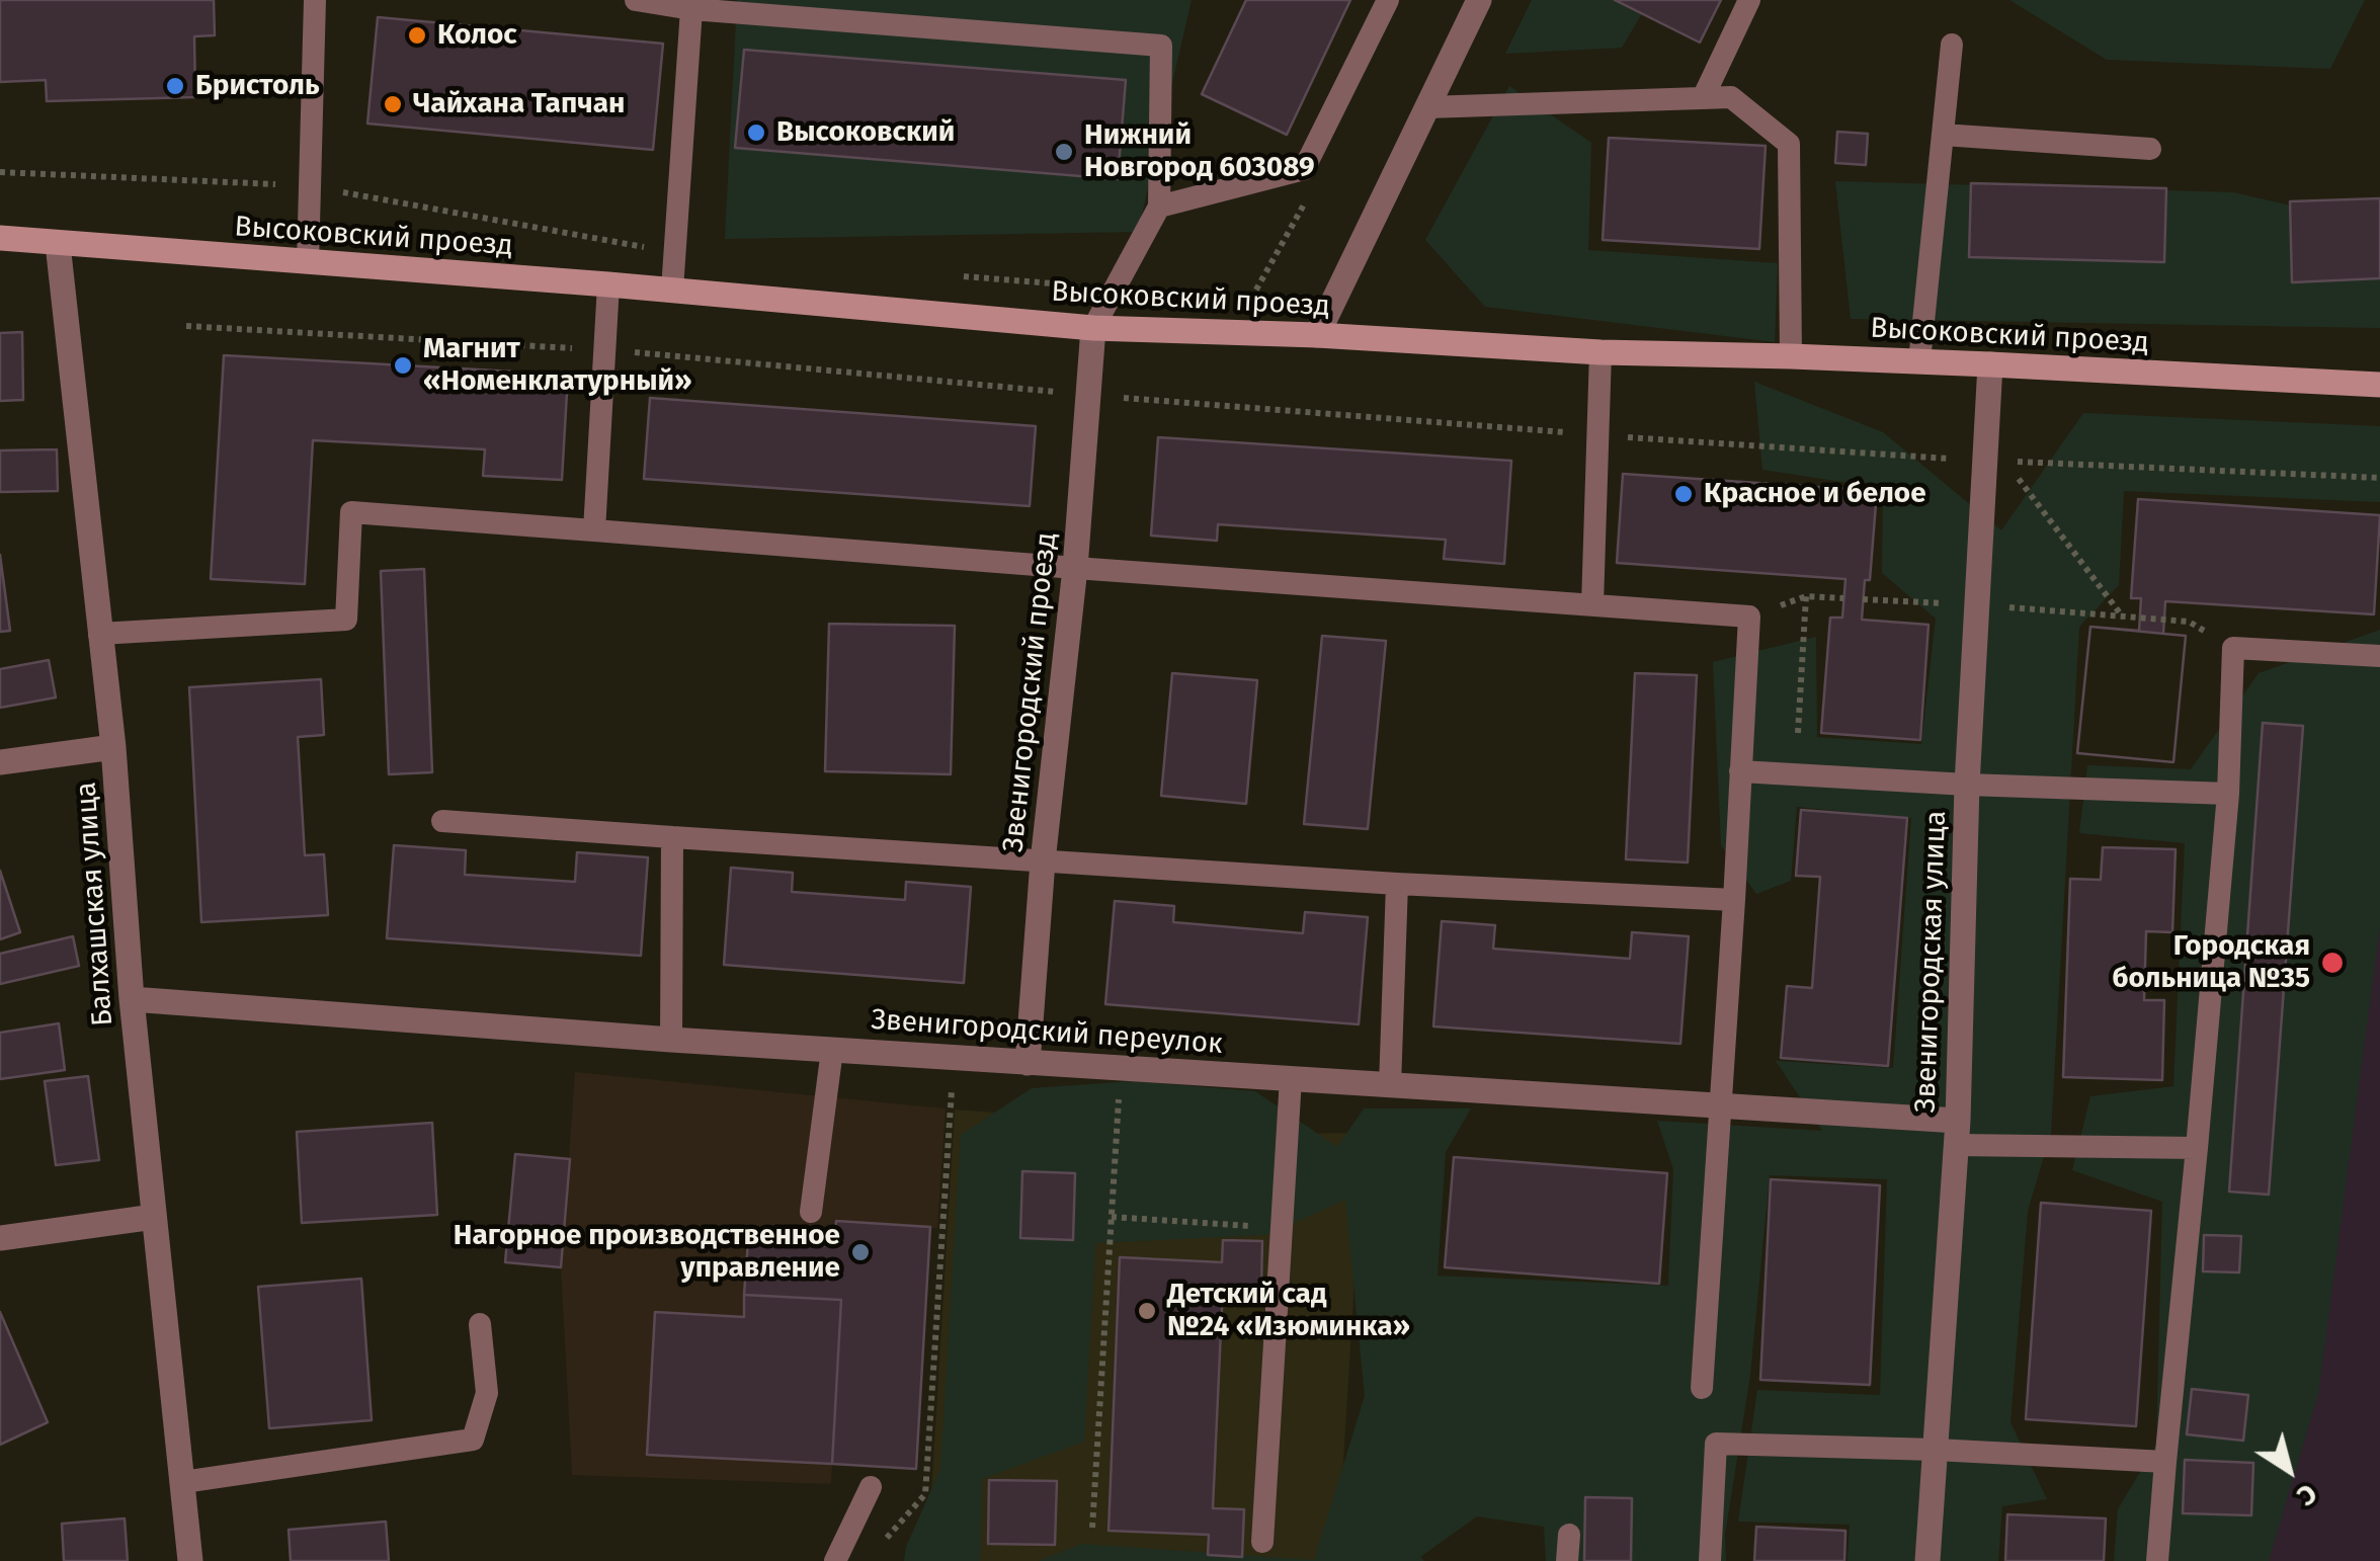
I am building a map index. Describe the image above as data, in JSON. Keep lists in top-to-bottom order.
{
  "streets": {
    "street": [
      "Высоковский проезд",
      "Звенигородский проезд",
      "Балхашская улица",
      "Звенигородская улица",
      "Звенигородский переулок"
    ]
  },
  "crossings": [
    ["Высоковский проезд", "Звенигородский проезд"],
    ["Высоковский проезд", "Балхашская улица"],
    ["Высоковский проезд", "Звенигородская улица"],
    ["Звенигородский проезд", "Звенигородский переулок"],
    ["Балхашская улица", "Звенигородский переулок"],
    ["Звенигородская улица", "Звенигородский переулок"]
  ],
  "places": [
    "Колос",
    "Бристоль",
    "Чайхана Тапчан",
    "Высоковский",
    "Нижний Новгород 603089",
    "Магнит «Номенклатурный»",
    "Красное и белое",
    "Городская больница №35",
    "Нагорное производственное управление",
    "Детский сад №24 «Изюминка»"
  ],
  "north": "bottom right"
}
